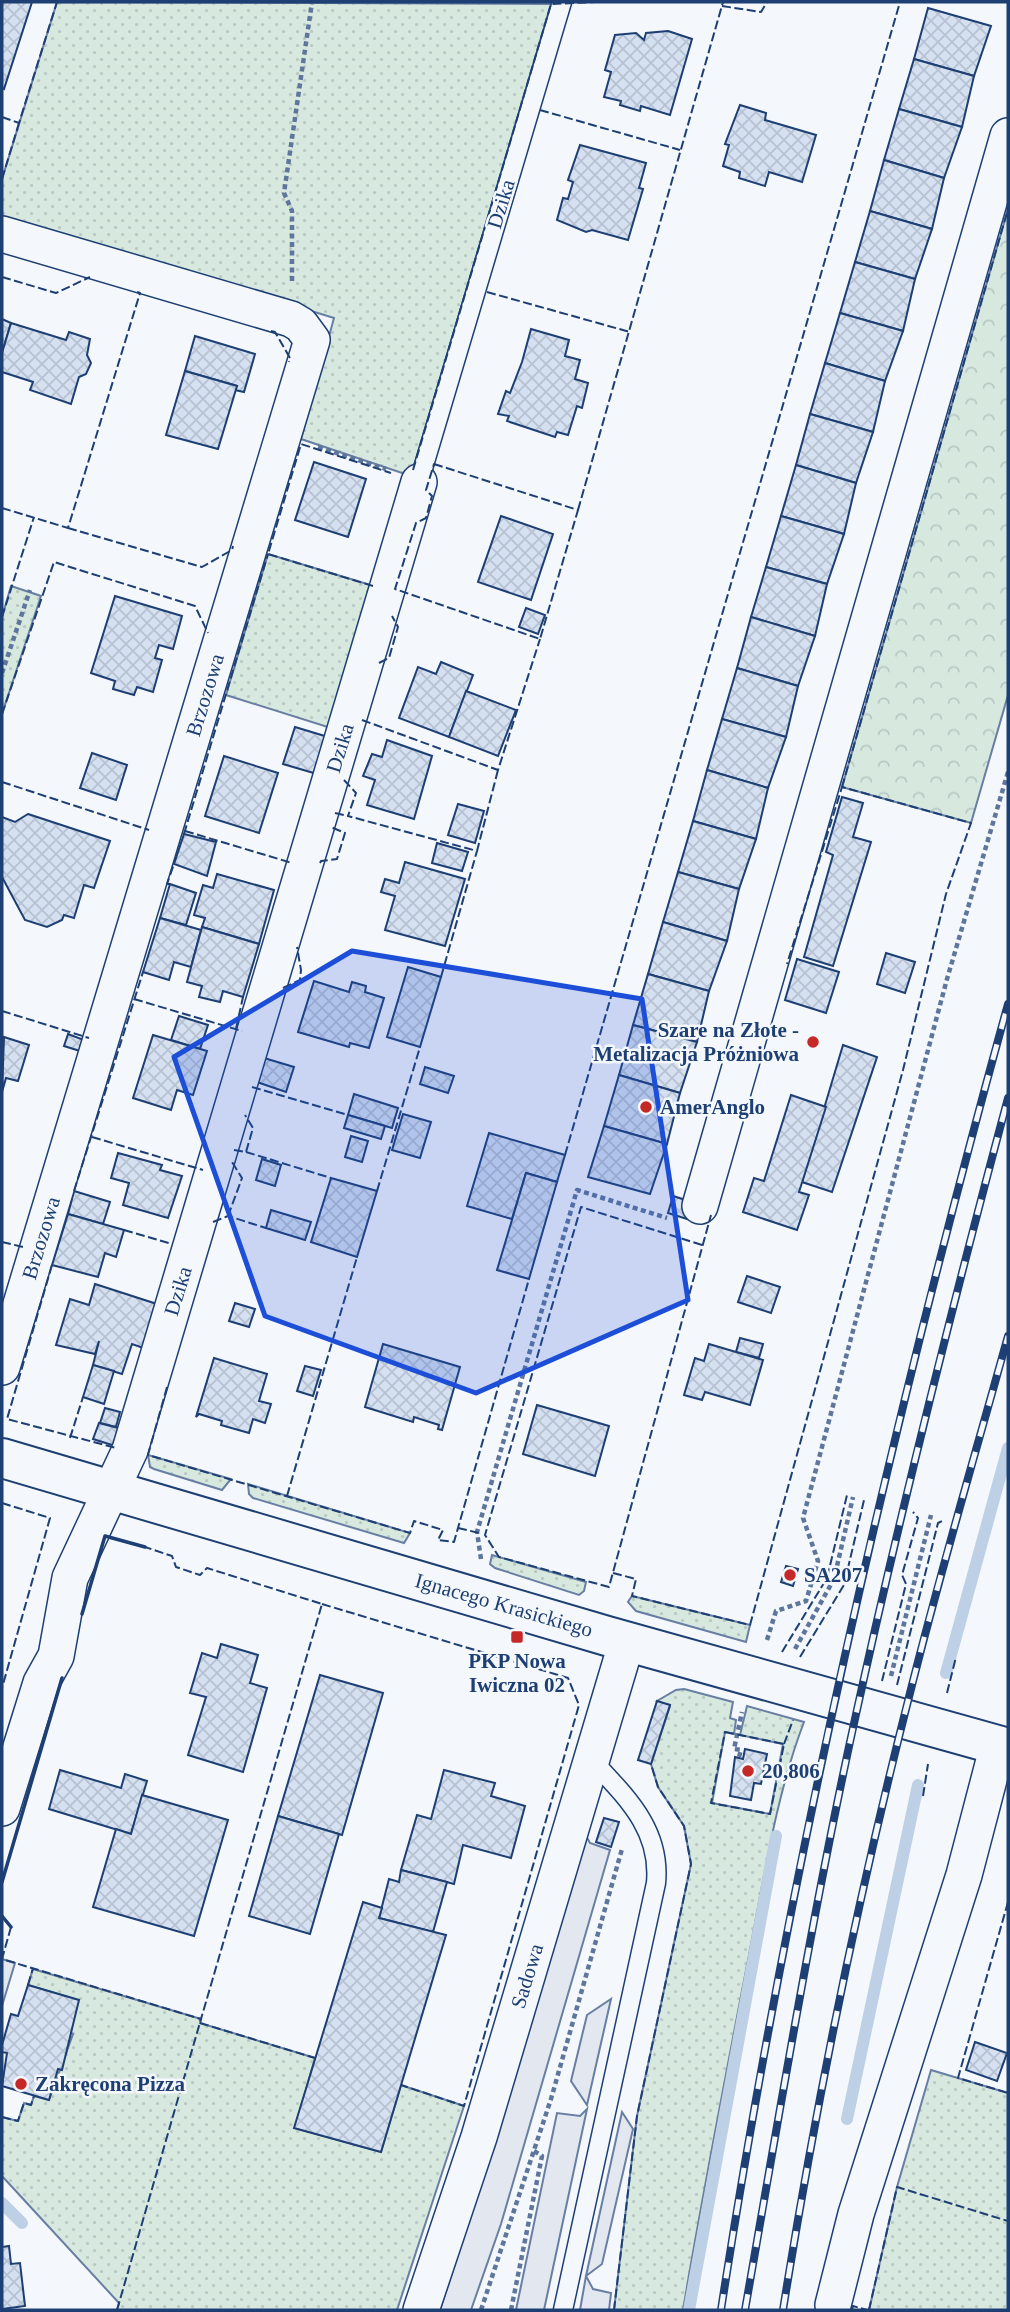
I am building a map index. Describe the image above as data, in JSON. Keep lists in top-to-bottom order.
{
  "streets": {
    "street": [
      "Dzika",
      "Brzozowa",
      "Ignacego Krasickiego",
      "Sadowa"
    ]
  },
  "crossings": [
    ["Dzika", "Ignacego Krasickiego"],
    ["Ignacego Krasickiego", "Sadowa"]
  ],
  "places": {
    "other": [
      "Szare na Złote - Metalizacja Próżniowa",
      "AmerAnglo",
      "SA207",
      "20,806",
      "Zakręcona Pizza"
    ],
    "transit": ["PKP Nowa Iwiczna 02"]
  }
}
